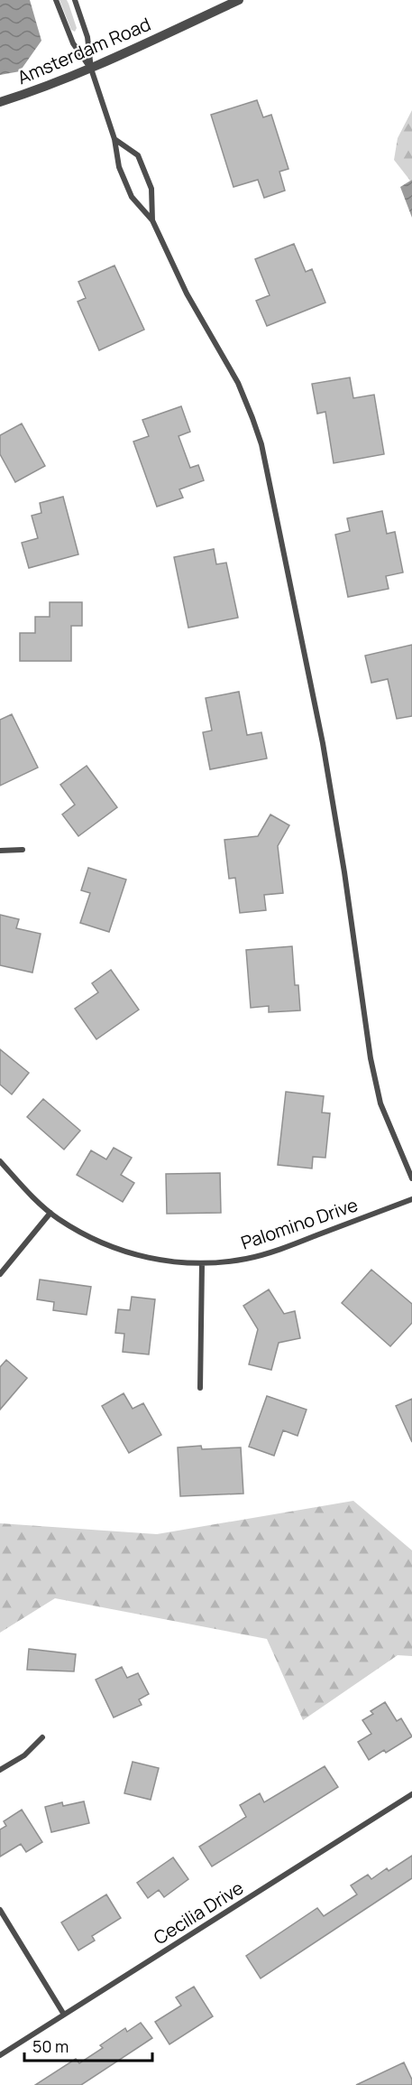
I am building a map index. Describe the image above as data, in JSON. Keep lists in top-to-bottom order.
{
  "streets": {
    "street": ["Amsterdam Road", "Palomino Drive", "Cecilia Drive"]
  },
  "scale_bar": "50 m"
}
